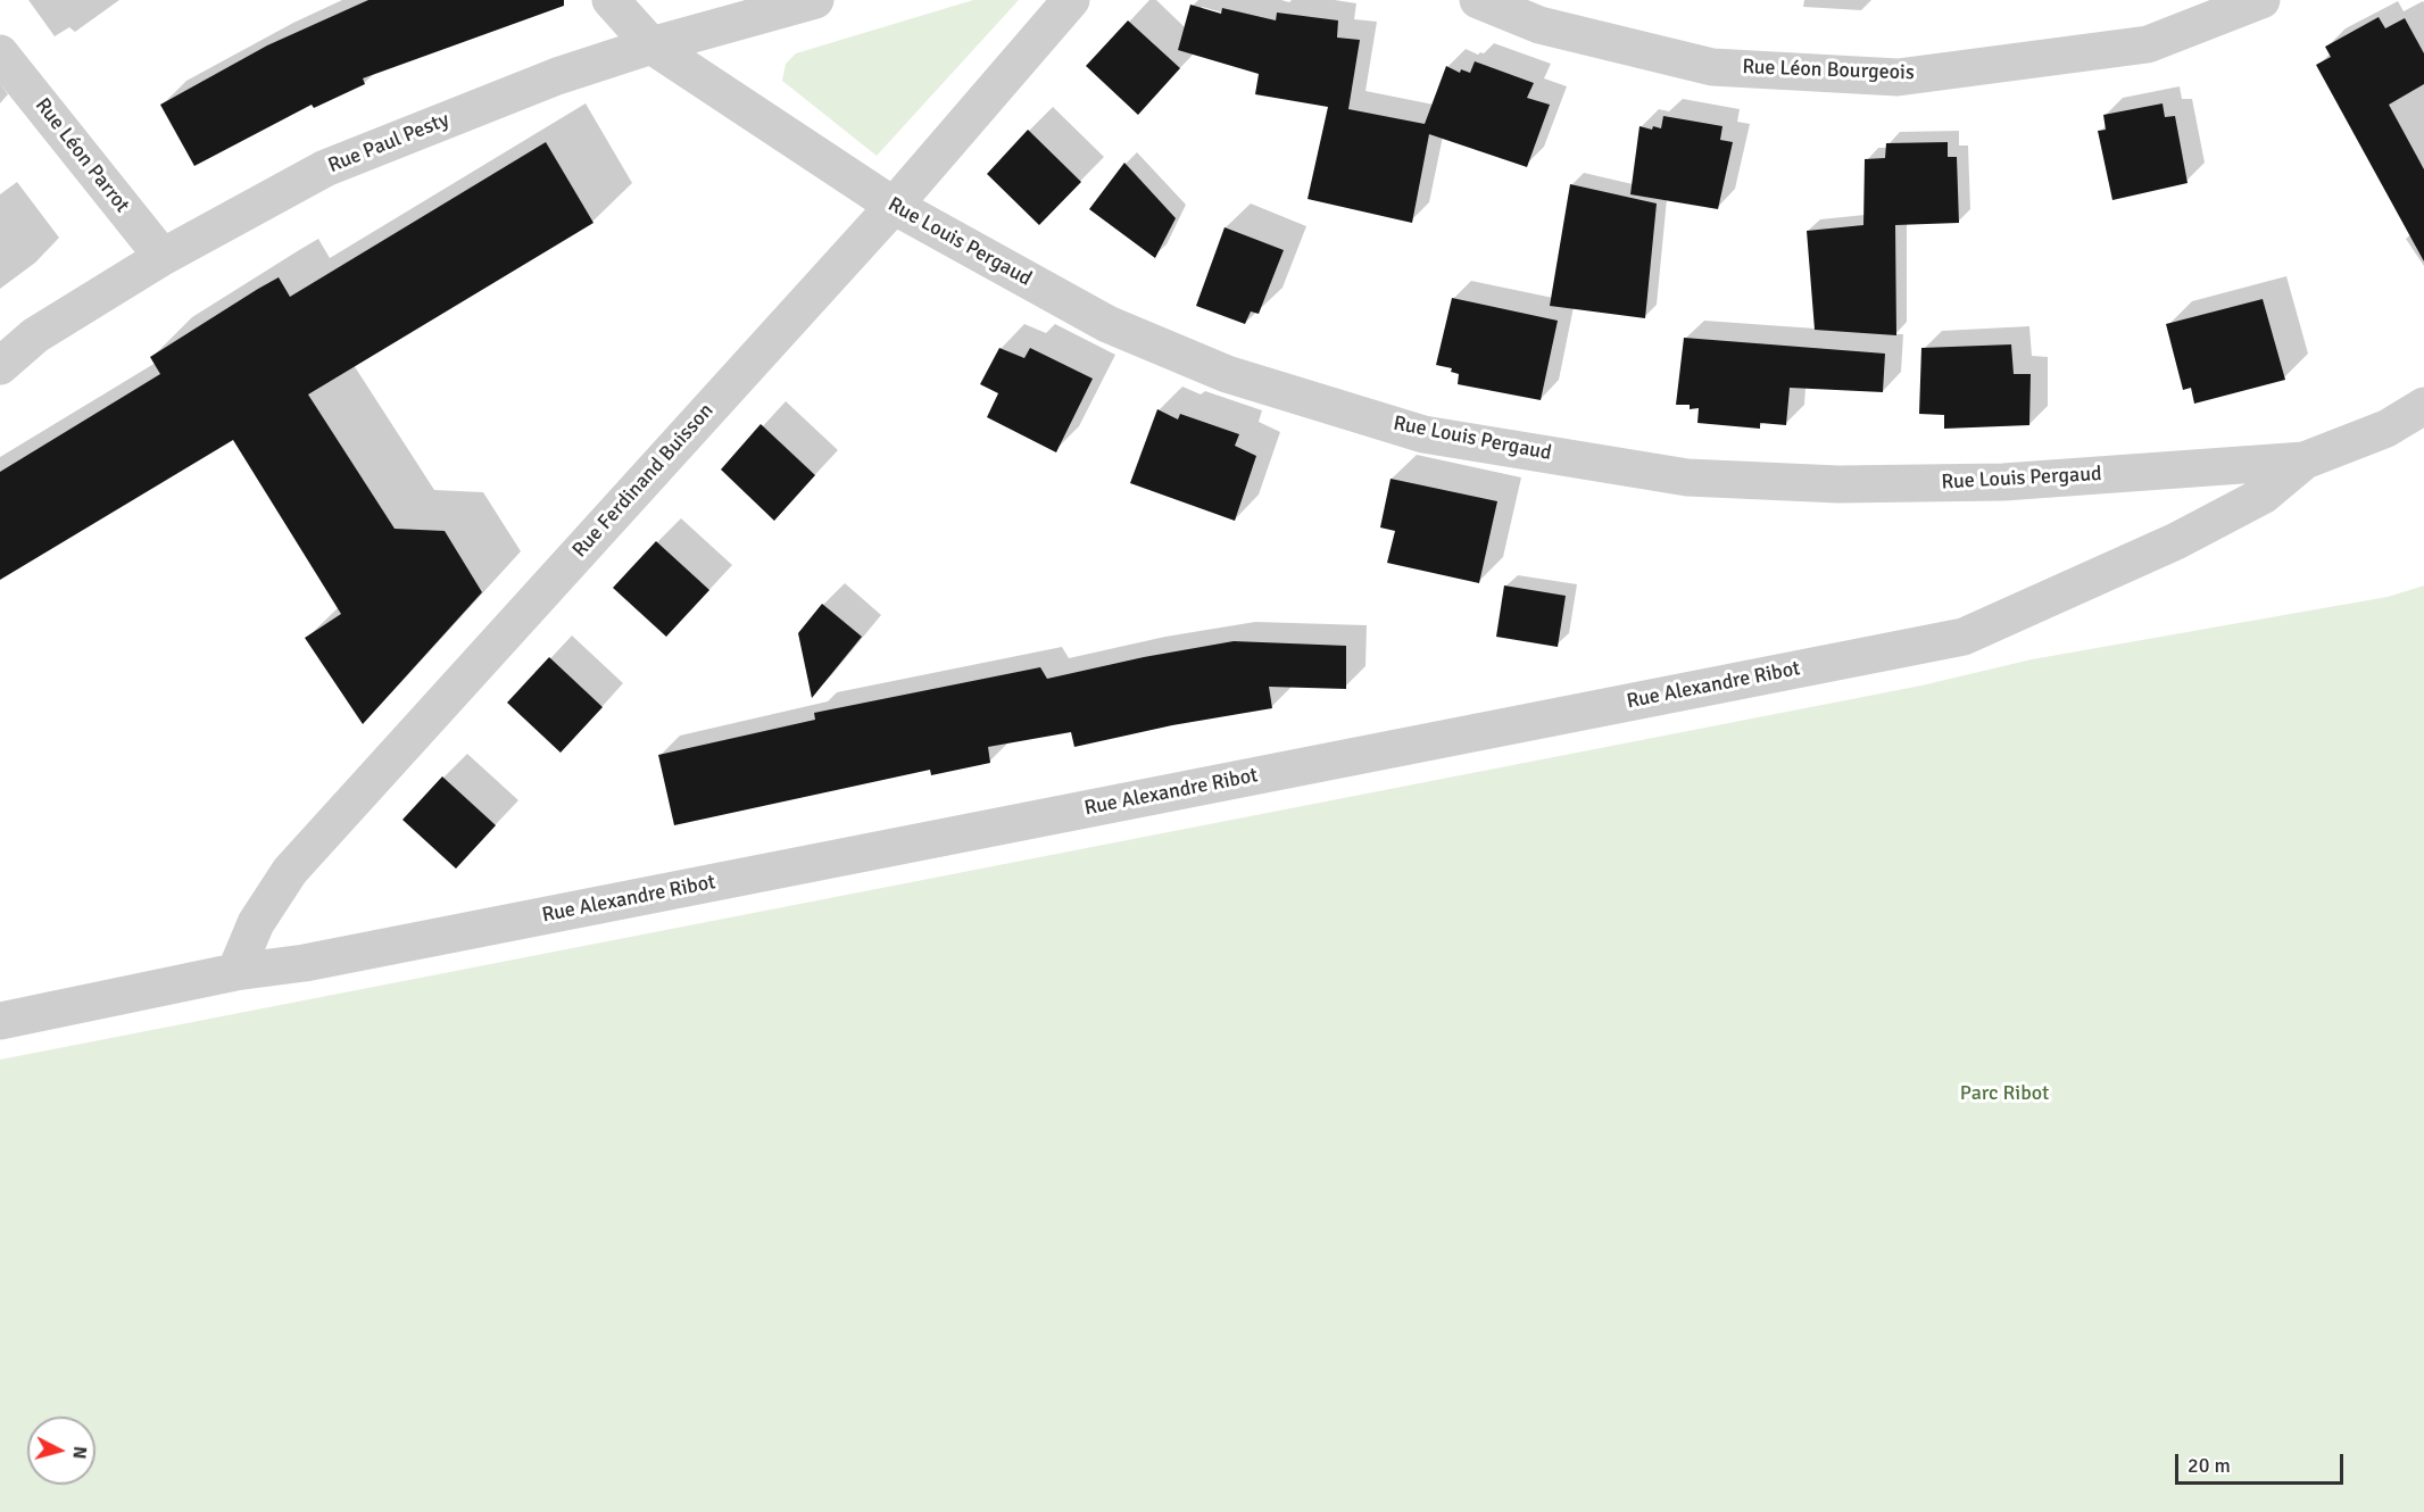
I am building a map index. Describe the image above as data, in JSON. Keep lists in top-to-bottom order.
{
  "streets": {
    "street": [
      "Rue Léon Bourgeois",
      "Rue Paul Pesty",
      "Rue Léon Parrot",
      "Rue Louis Pergaud",
      "Rue Ferdinand Buisson",
      "Rue Alexandre Ribot"
    ]
  },
  "crossings": [
    ["Rue Paul Pesty", "Rue Léon Parrot"],
    ["Rue Paul Pesty", "Rue Louis Pergaud"],
    ["Rue Louis Pergaud", "Rue Ferdinand Buisson"],
    ["Rue Louis Pergaud", "Rue Alexandre Ribot"],
    ["Rue Ferdinand Buisson", "Rue Alexandre Ribot"]
  ],
  "parks": ["Parc Ribot"],
  "scale_bar": "20 m",
  "north": "right"
}
